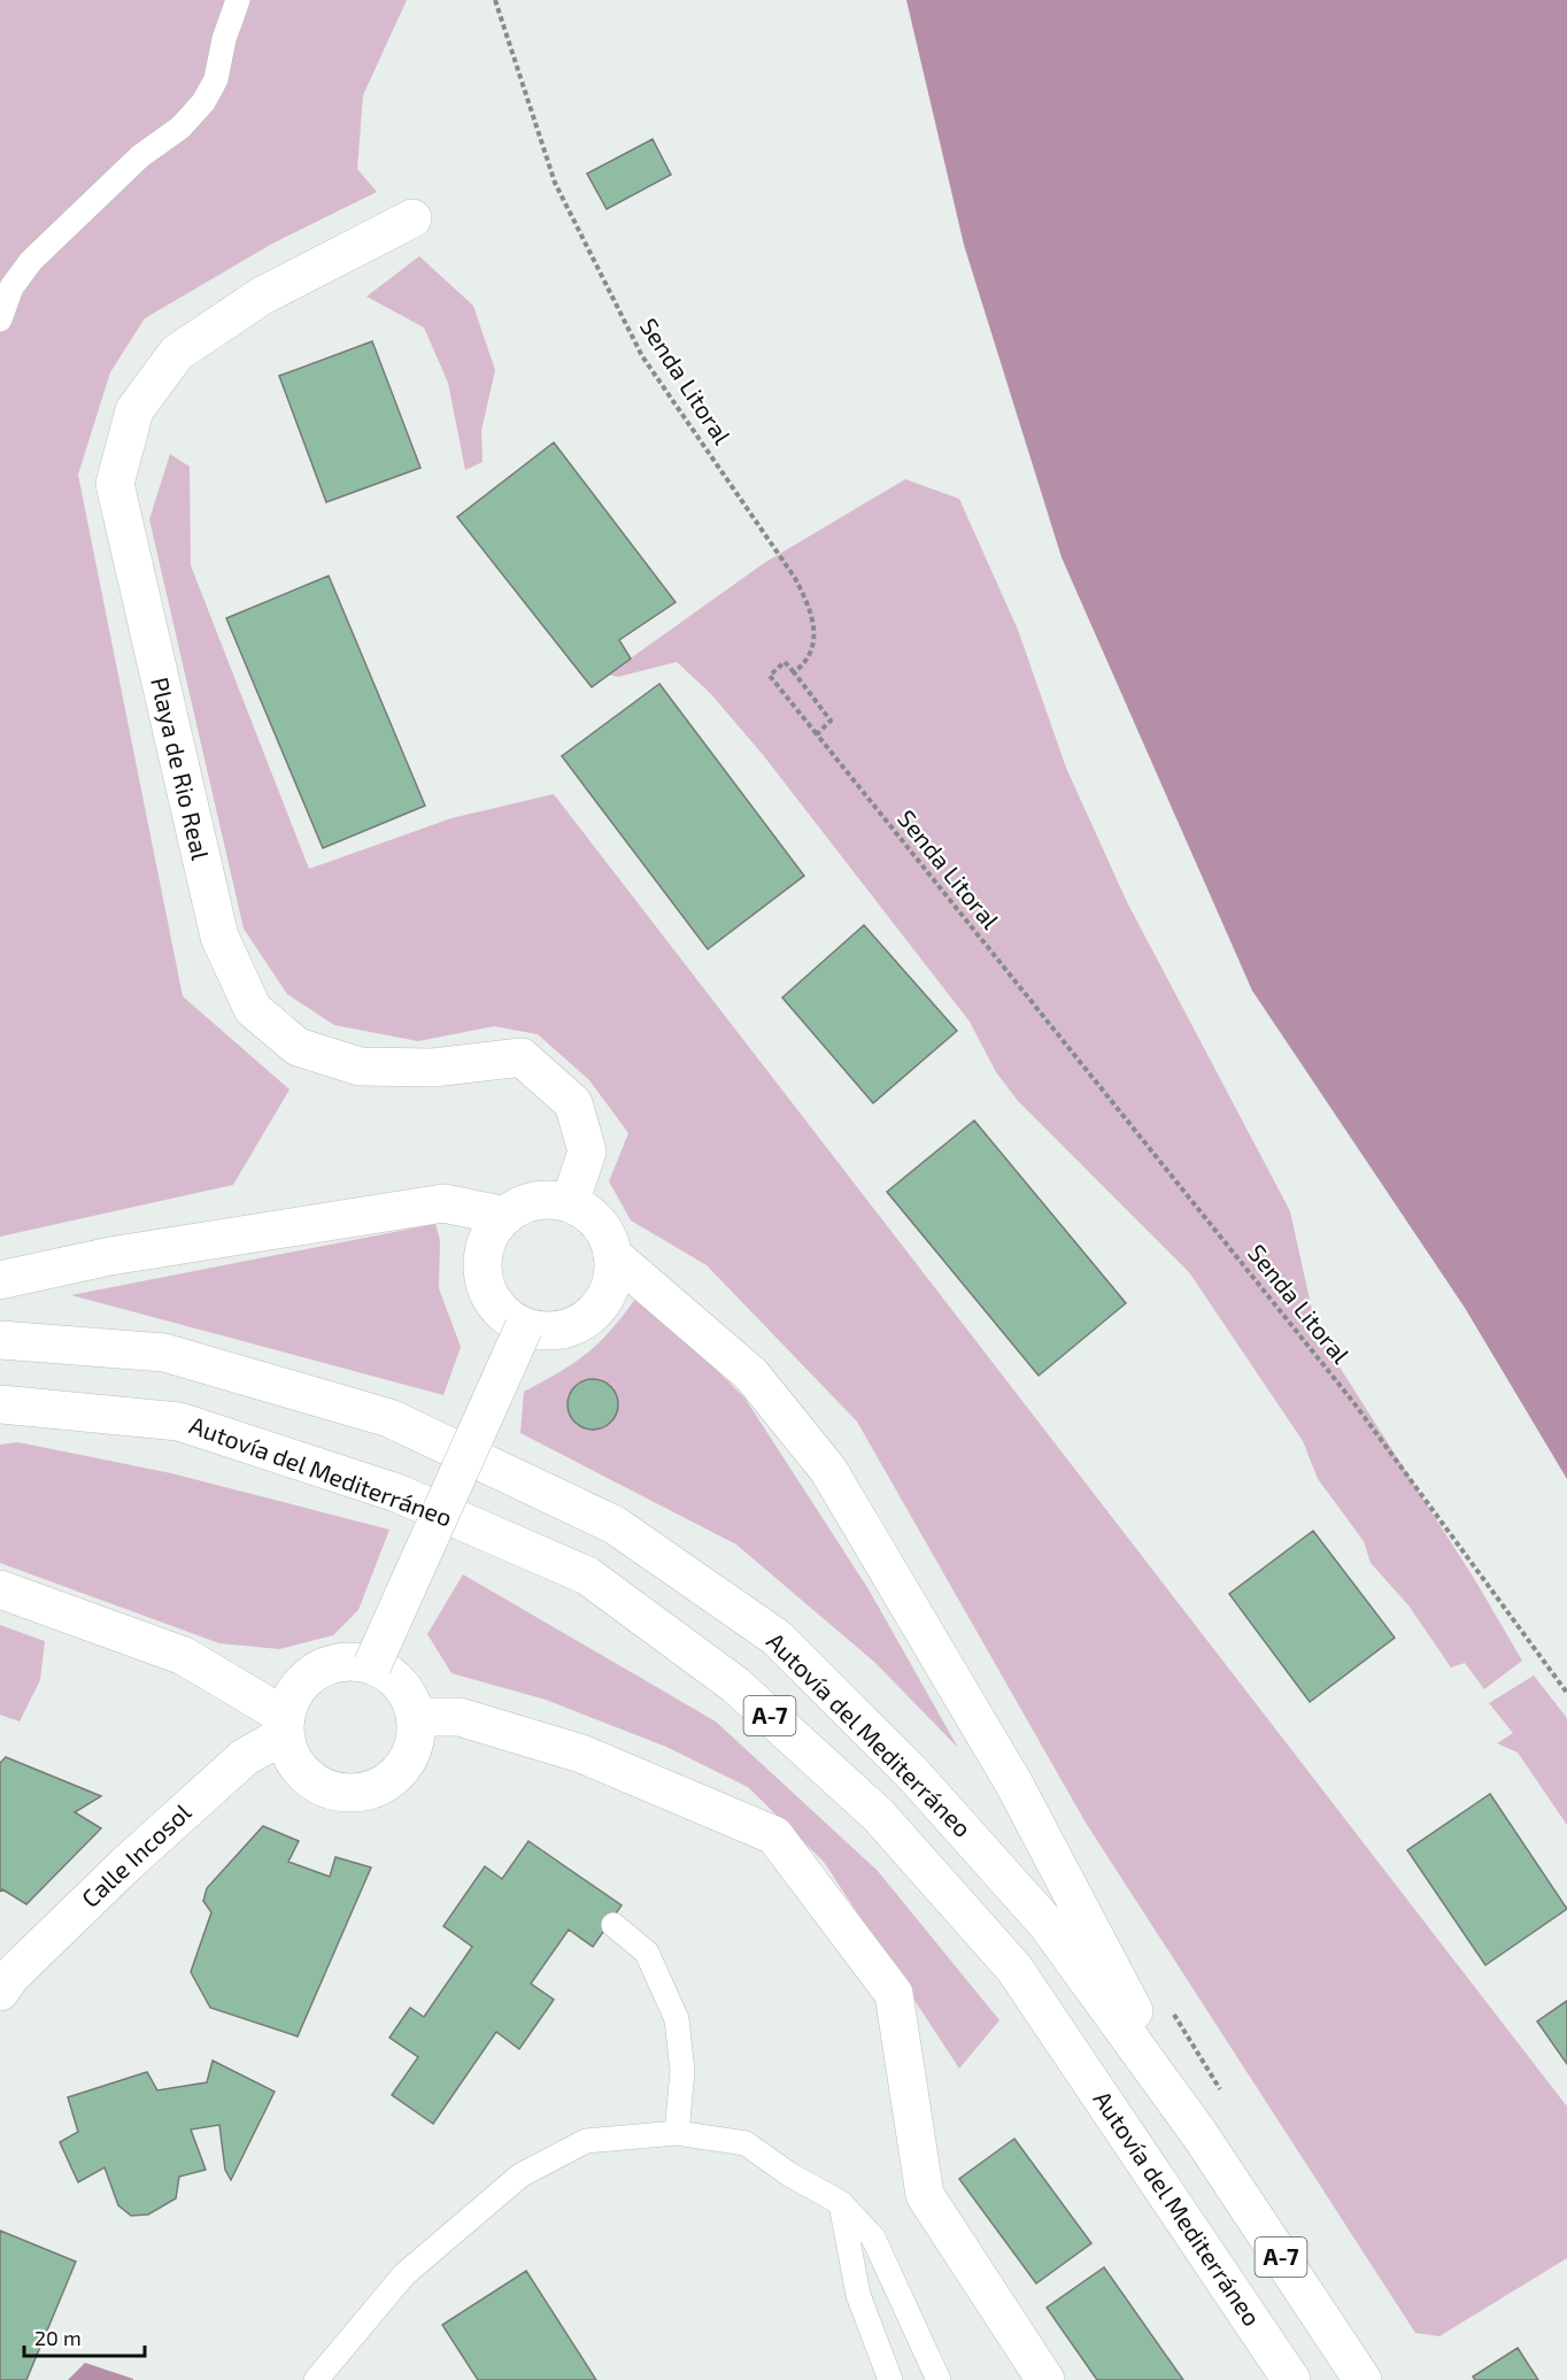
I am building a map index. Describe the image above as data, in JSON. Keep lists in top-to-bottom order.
{
  "streets": {
    "main road": [
      "Playa de Rio Real",
      "Autovía del Mediterráneo",
      "A-7",
      "Calle Incosol"
    ],
    "path": ["Senda Litoral"]
  },
  "scale_bar": "20 m"
}
